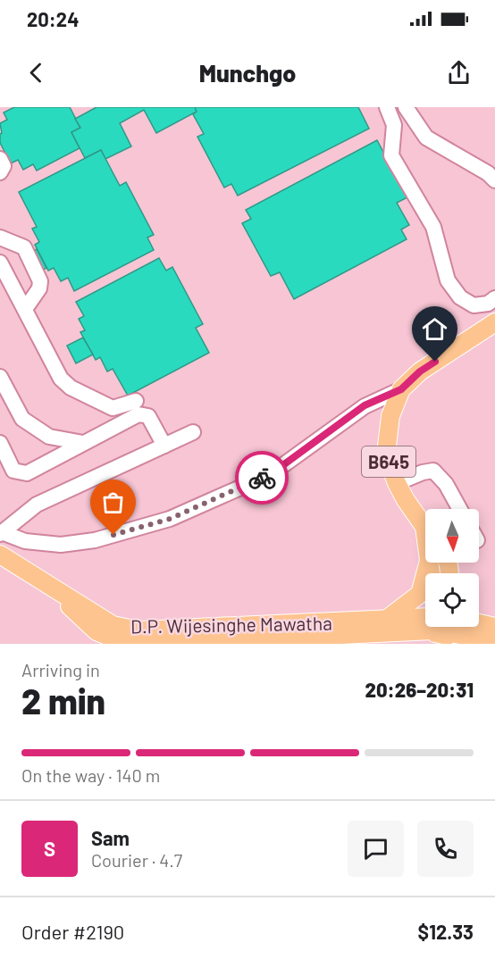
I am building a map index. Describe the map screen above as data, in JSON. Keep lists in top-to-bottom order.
{
  "streets": {
    "main road": ["B645", "D.P. Wijesinghe Mawatha"]
  },
  "north": "bottom",
  "page": {
    "status": "20:24",
    "header": "Munchgo",
    "heading": ["2 min", "Arriving in", "20:26–20:31"],
    "panel": [
      "Sam",
      "Courier · 4.7",
      "Order #2190",
      "$12.33"
    ],
    "bar": "On the way · 140 m",
    "round": "S"
  }
}
